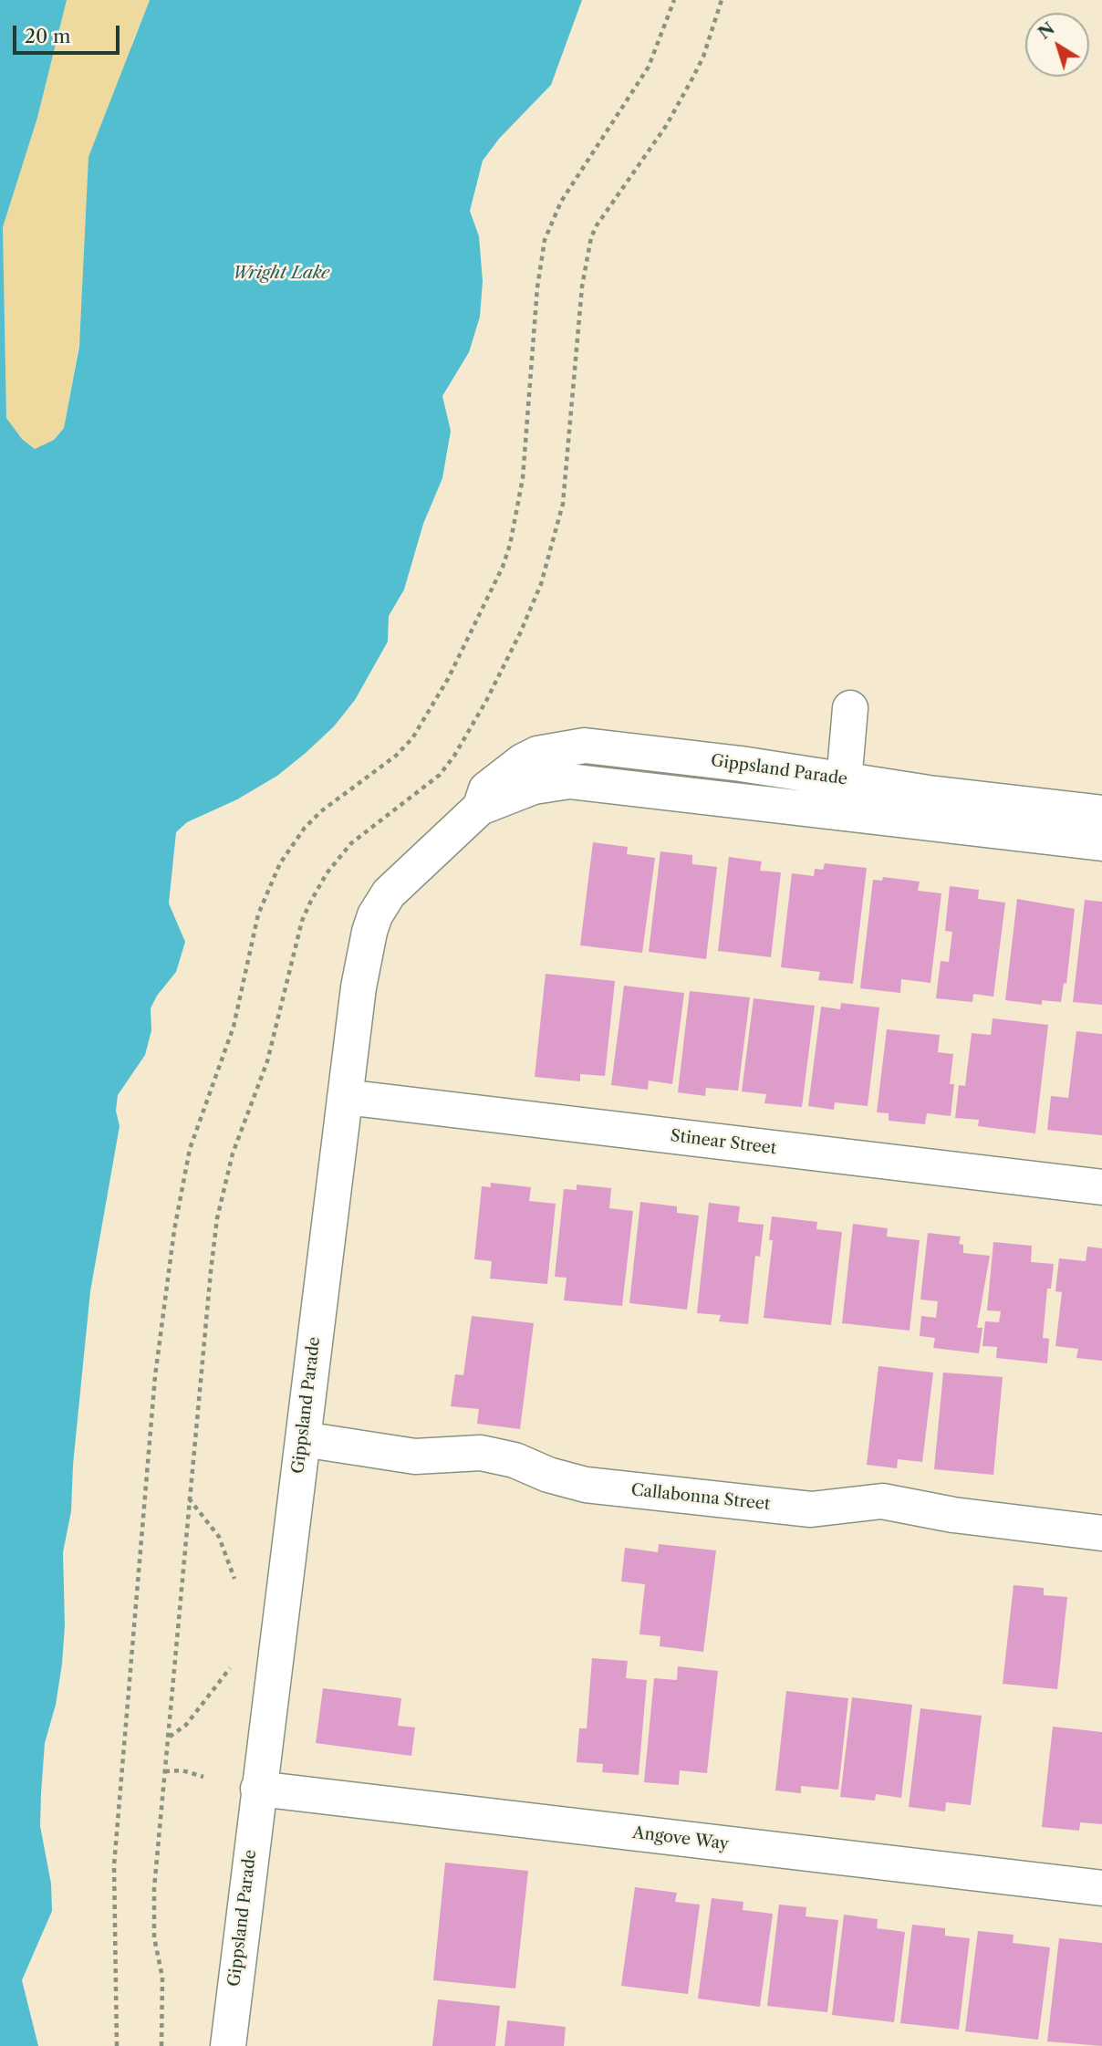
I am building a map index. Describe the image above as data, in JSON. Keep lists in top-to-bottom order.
{
  "streets": {
    "street": [
      "Gippsland Parade",
      "Stinear Street",
      "Callabonna Street",
      "Angove Way"
    ]
  },
  "crossings": [
    ["Gippsland Parade", "Stinear Street"],
    ["Gippsland Parade", "Callabonna Street"],
    ["Gippsland Parade", "Angove Way"]
  ],
  "water": ["Wright Lake"],
  "scale_bar": "20 m",
  "north": "top left"
}
